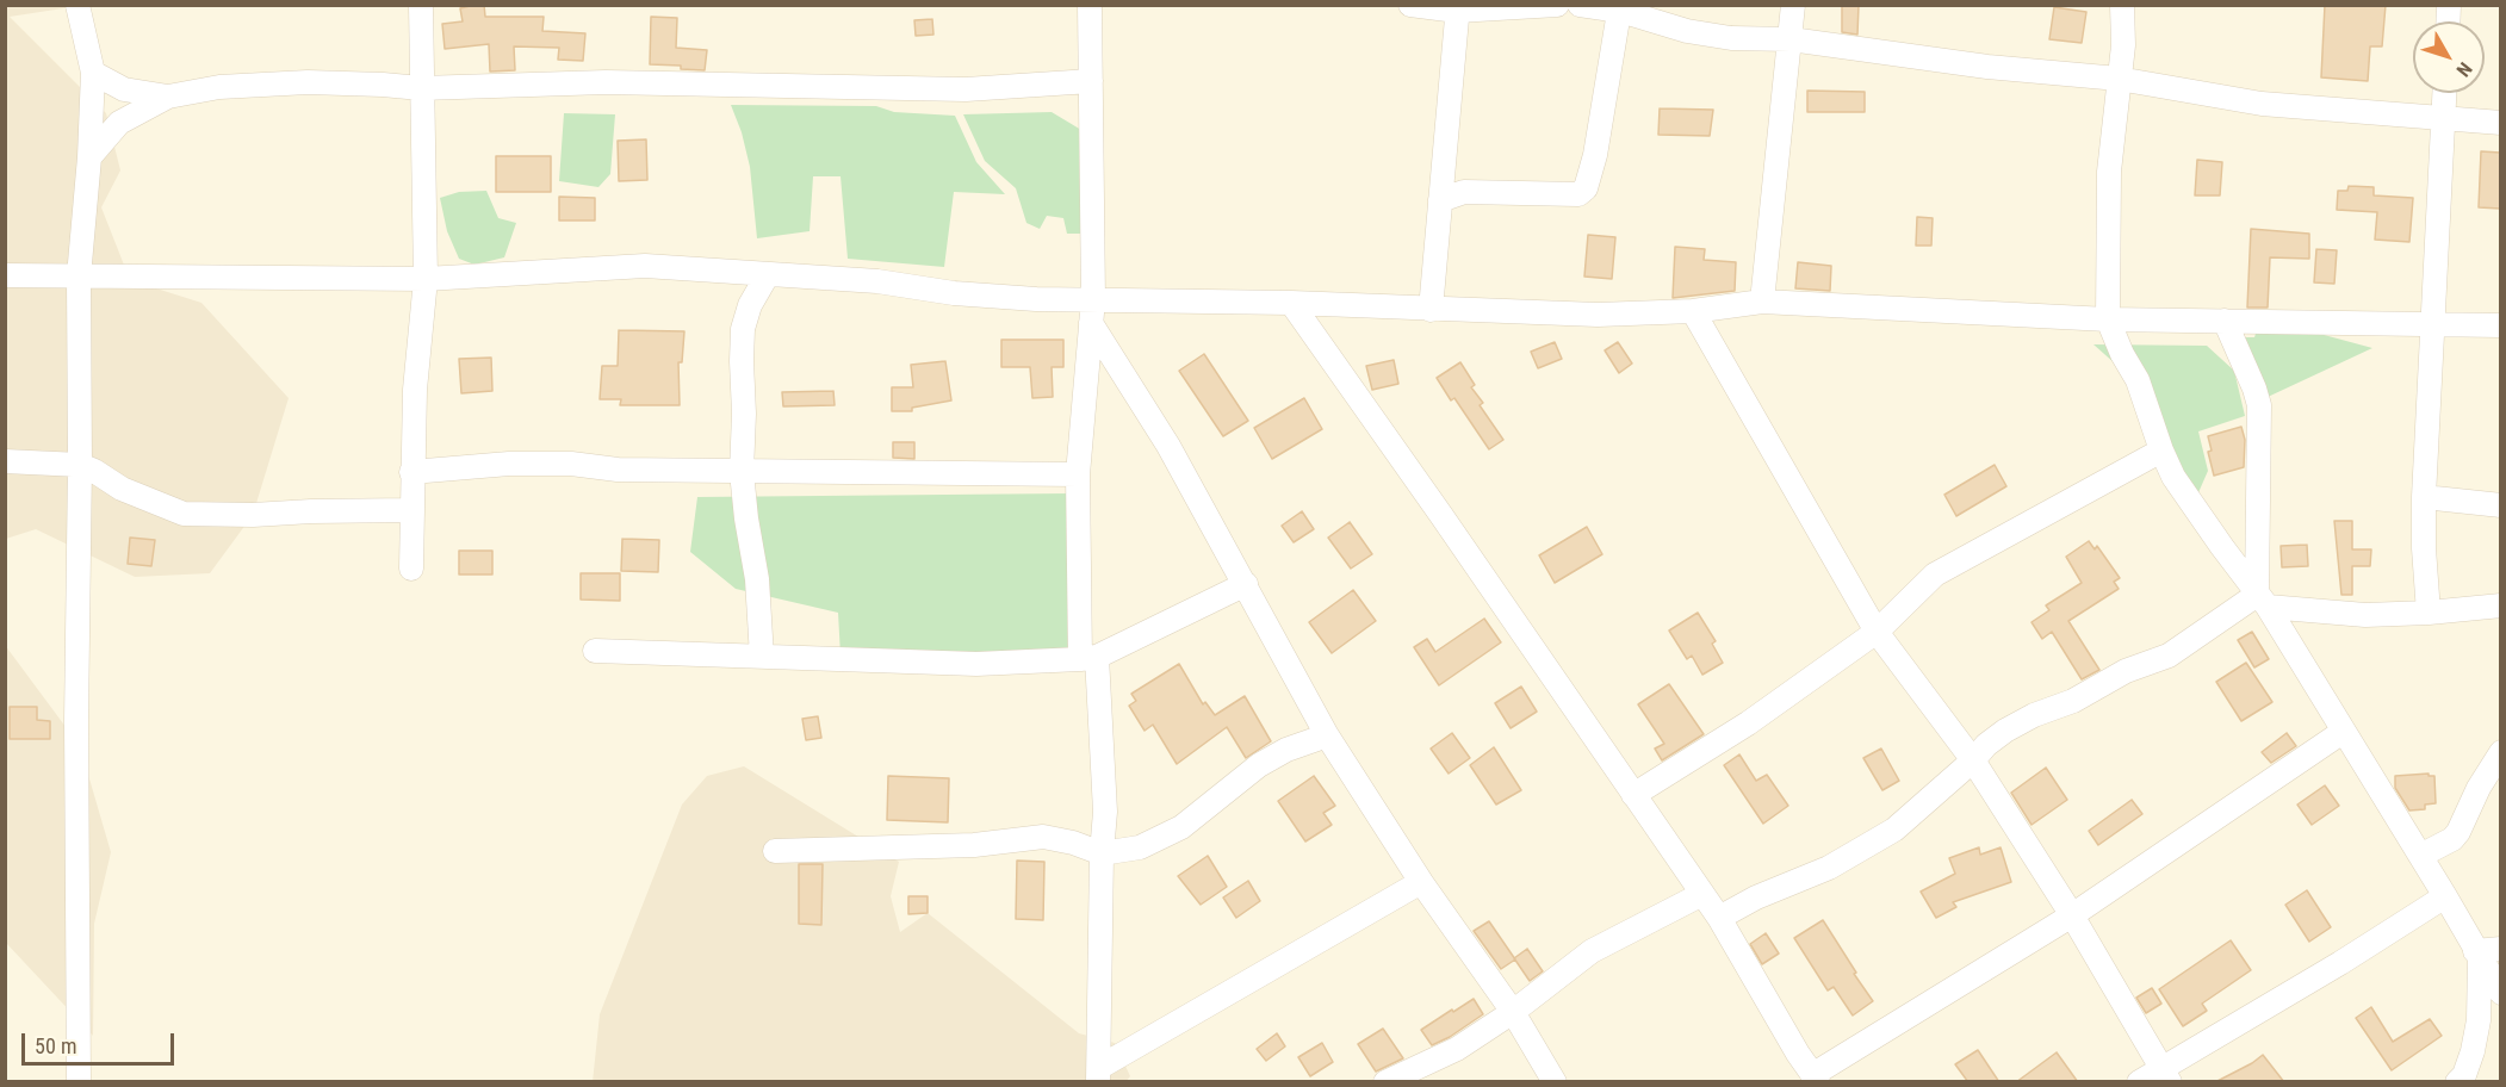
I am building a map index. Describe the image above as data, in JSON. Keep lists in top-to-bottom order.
{
  "scale_bar": "50 m",
  "north": "bottom right"
}
